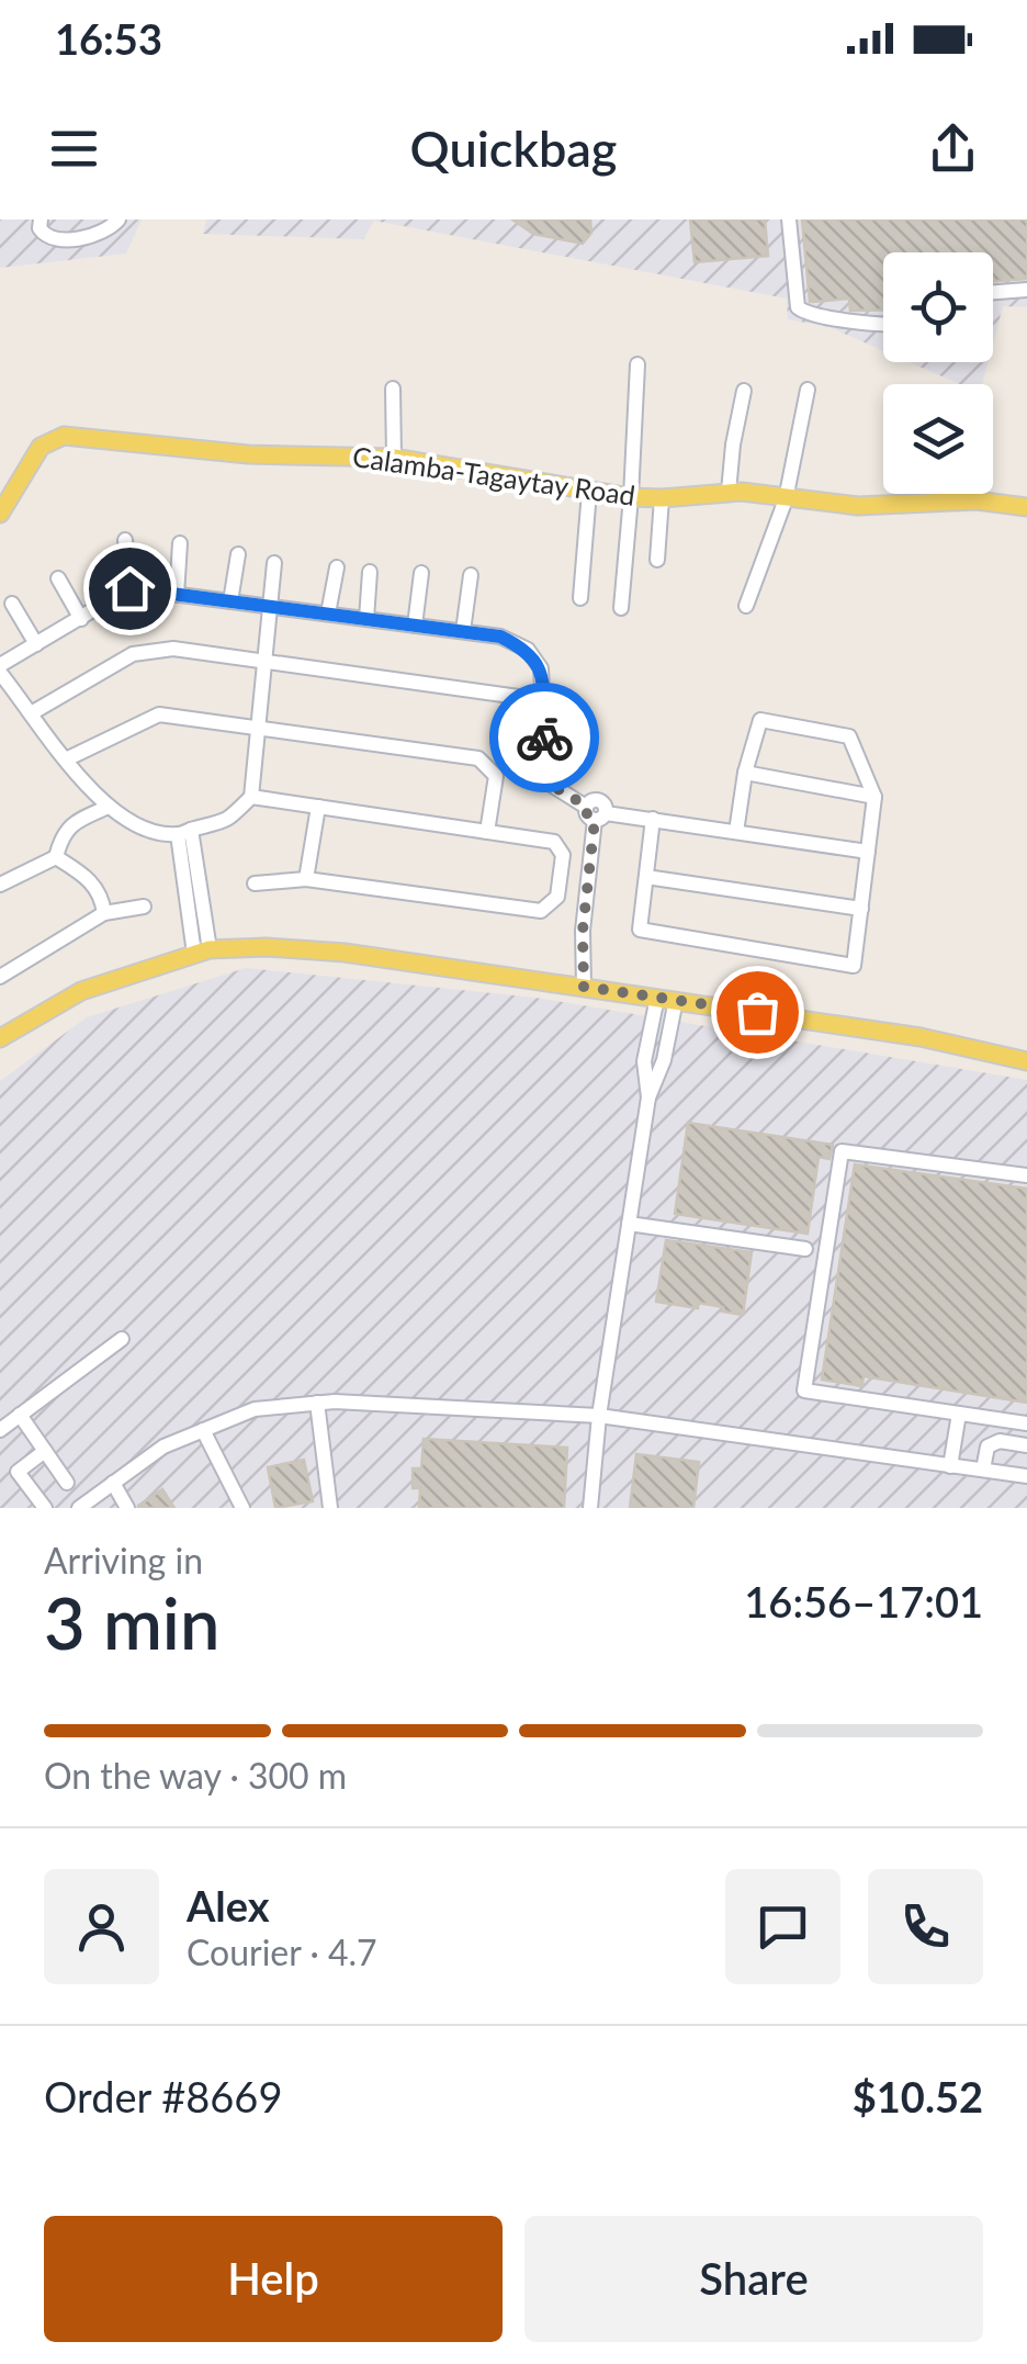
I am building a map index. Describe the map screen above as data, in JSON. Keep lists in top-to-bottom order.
{
  "streets": {
    "main road": ["Calamba-Tagaytay Road"]
  },
  "page": {
    "status": "16:53",
    "header": "Quickbag",
    "heading": ["3 min", "Arriving in", "16:56–17:01"],
    "panel": [
      "Alex",
      "Courier · 4.7",
      "Order #8669",
      "$10.52"
    ],
    "bar": "On the way · 300 m",
    "buttons": ["Help", "Share"]
  }
}
